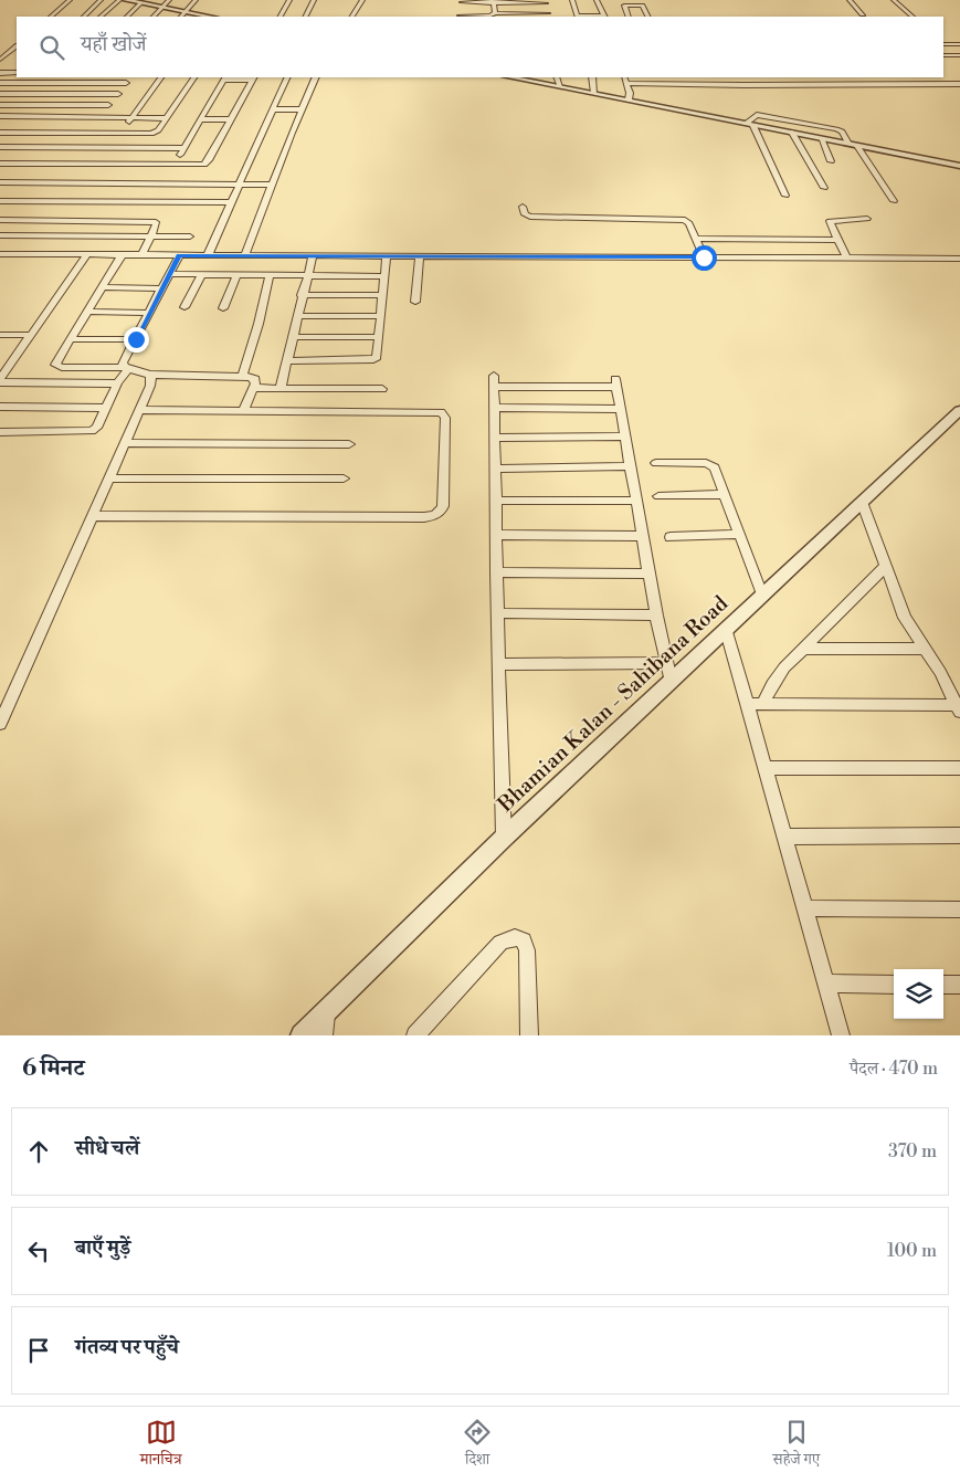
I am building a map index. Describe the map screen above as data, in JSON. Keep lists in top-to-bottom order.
{
  "streets": {
    "street": ["Bhamian Kalan - Sahibana Road"]
  },
  "page": {
    "search": "यहाँ खोजें",
    "heading": ["6 मिनट", "पैदल · 470 m"],
    "list": [
      ["सीधे चलें", "370 m"],
      ["बाएँ मुड़ें", "100 m"],
      "गंतव्य पर पहुँचे"
    ],
    "nav": ["मानचित्र", "दिशा", "सहेजे गए"]
  }
}
